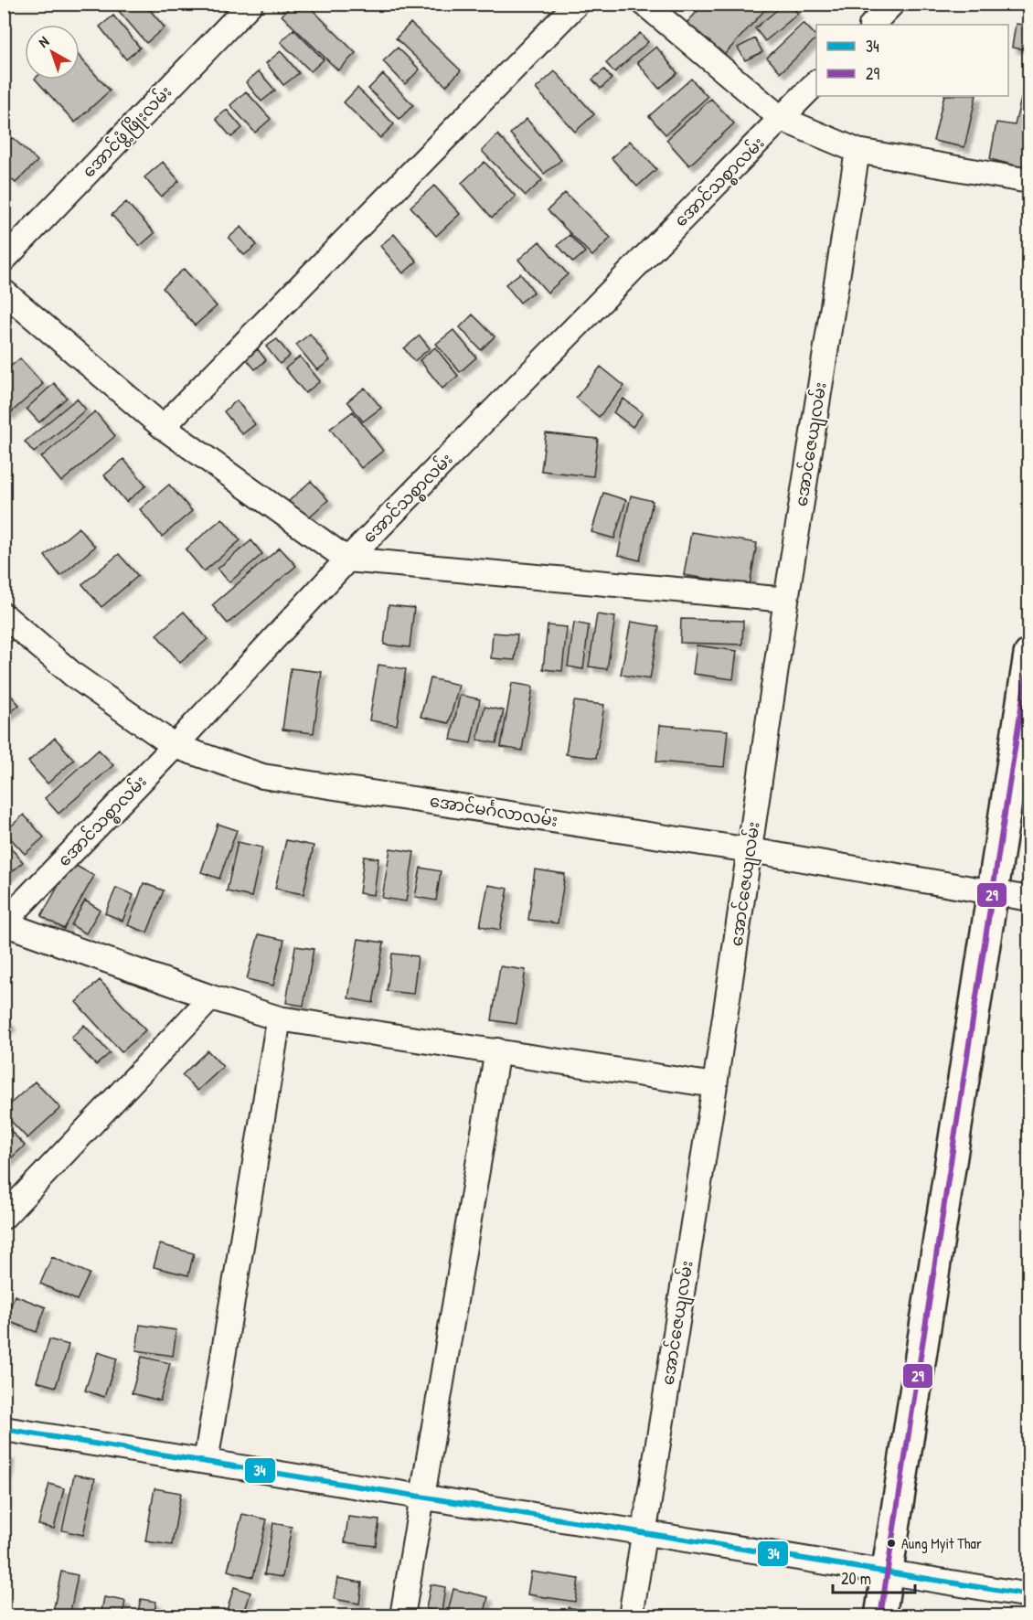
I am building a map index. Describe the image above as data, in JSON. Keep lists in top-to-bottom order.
{
  "streets": {
    "street": [
      "အောင်ဖွံ့ဖြိုးလမ်း",
      "အောင်သစ္စာလမ်း",
      "အောင်ဇေယျလမ်း",
      "အောင်မင်္ဂလာလမ်း"
    ]
  },
  "crossings": [
    ["အောင်သစ္စာလမ်း", "အောင်မင်္ဂလာလမ်း"],
    ["အောင်ဇေယျလမ်း", "အောင်မင်္ဂလာလမ်း"]
  ],
  "places": ["Aung Myit Thar"],
  "lines": ["transit line 29", "transit line 34"],
  "legend": ["34", "29"],
  "scale_bar": "20 m",
  "north": "top left"
}
